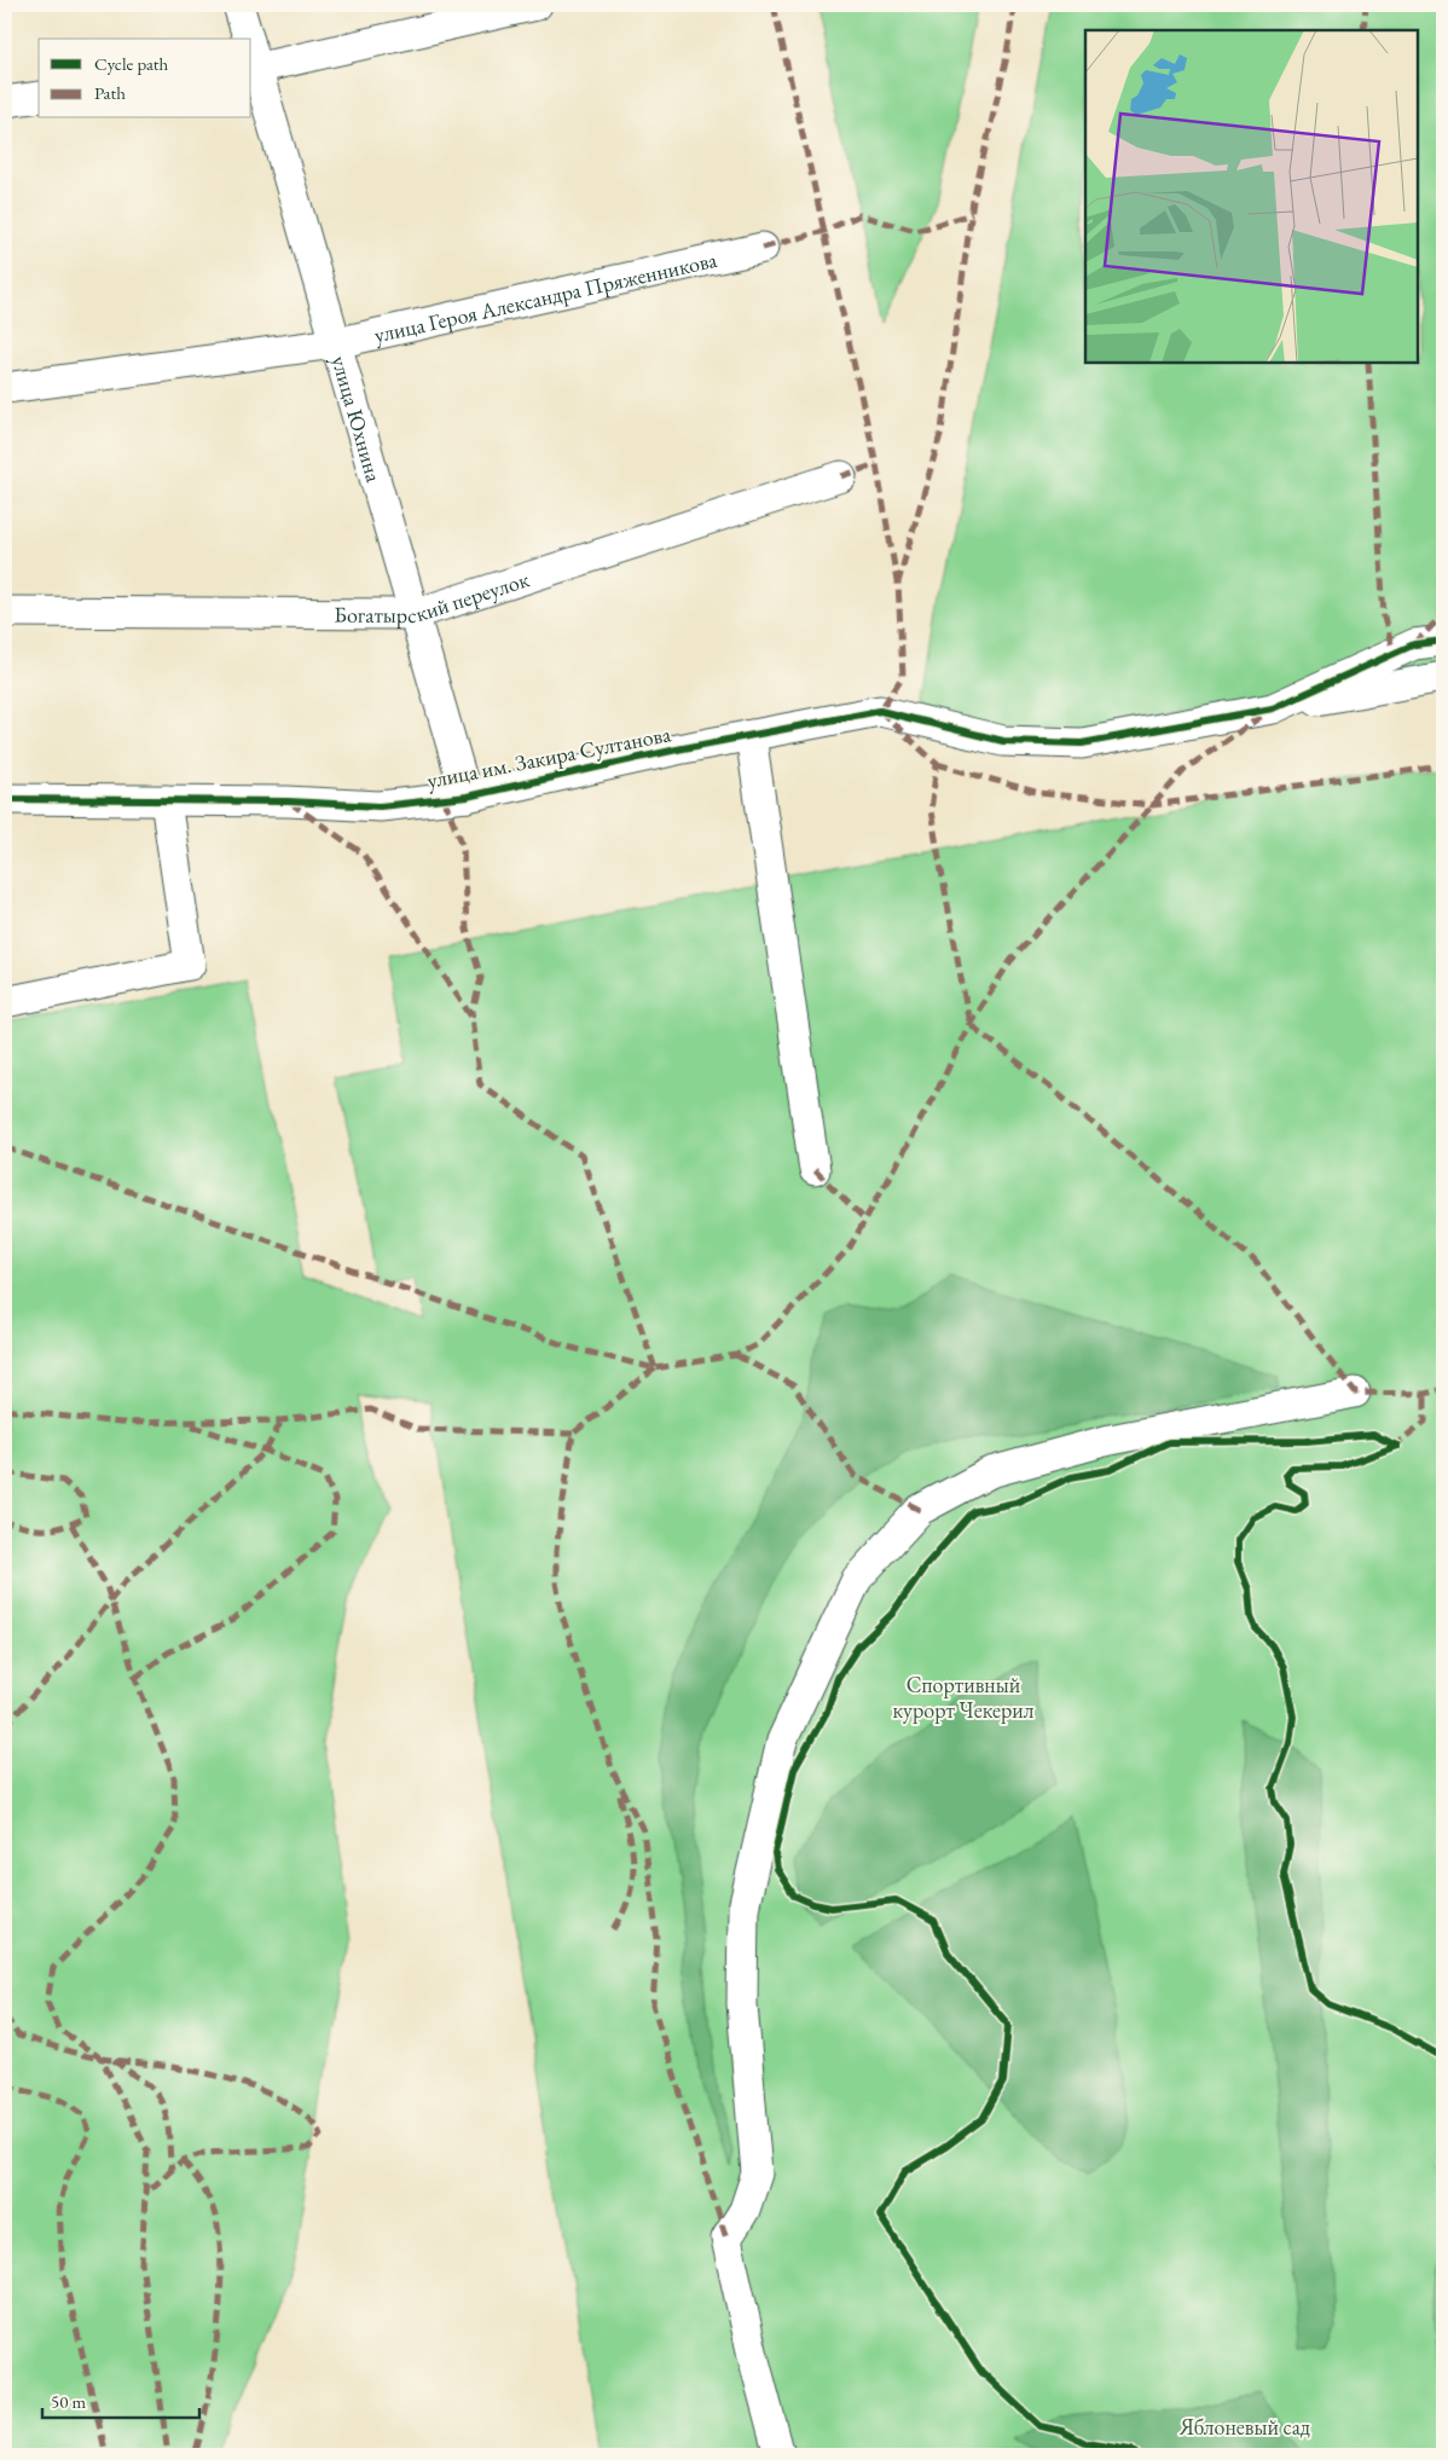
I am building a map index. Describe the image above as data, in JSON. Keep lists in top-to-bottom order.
{
  "streets": {
    "street": [
      "улица Героя Александра Пряженникова",
      "улица Юхнина",
      "Богатырский переулок",
      "улица им. Закира Султанова"
    ]
  },
  "crossings": [
    ["улица Героя Александра Пряженникова", "улица Юхнина"],
    ["улица Юхнина", "Богатырский переулок"],
    ["улица Юхнина", "улица им. Закира Султанова"]
  ],
  "parks": ["Спортивный курорт Чекерил", "Яблоневый сад"],
  "legend": ["Cycle path", "Path"],
  "scale_bar": "50 m"
}
